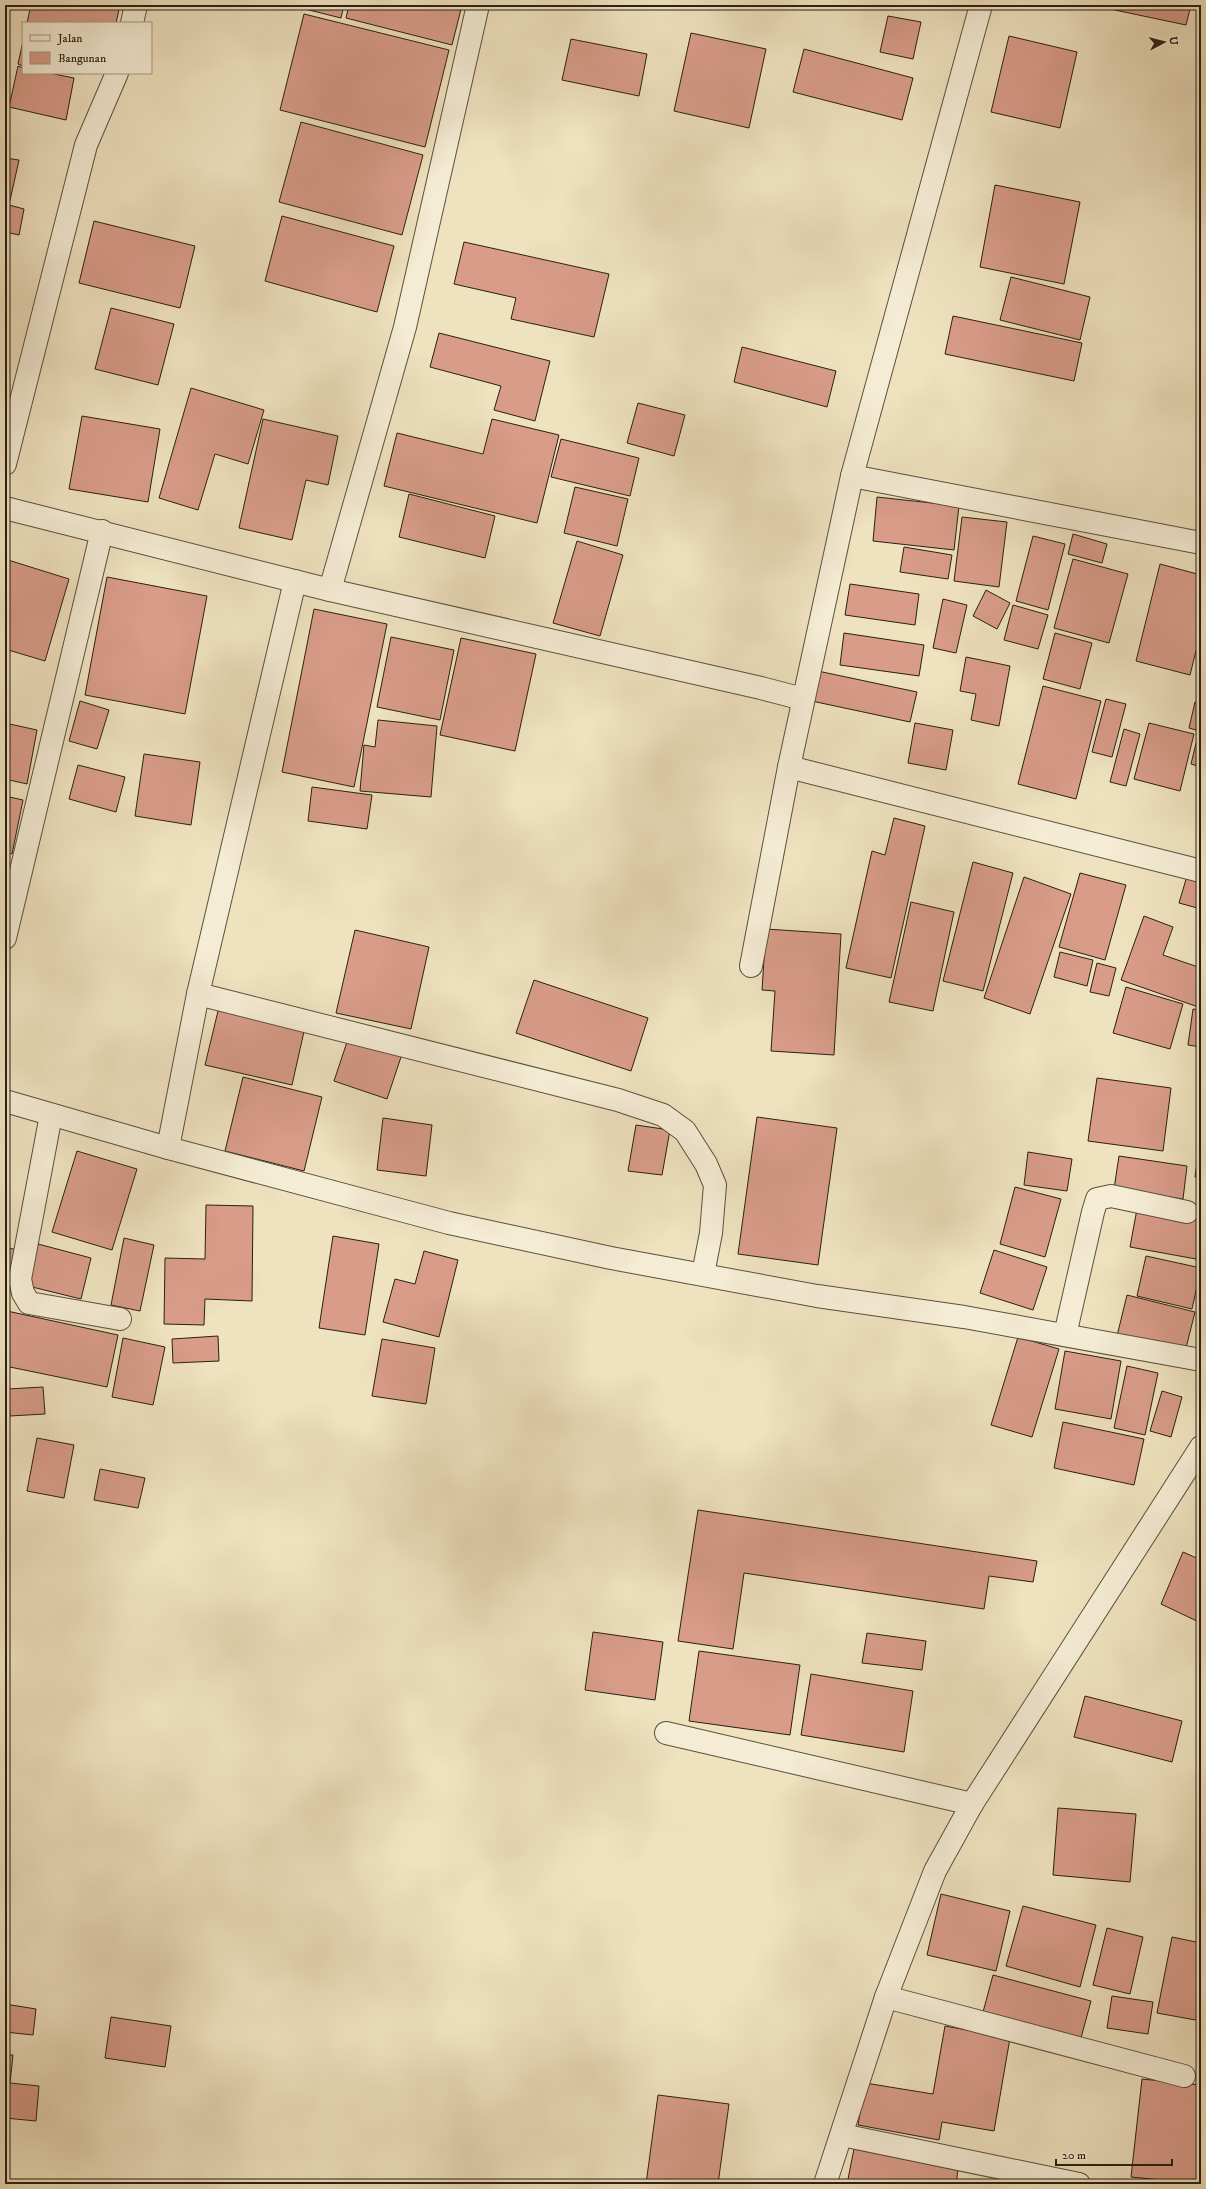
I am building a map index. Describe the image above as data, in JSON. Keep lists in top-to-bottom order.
{
  "legend": ["Jalan", "Bangunan"],
  "scale_bar": "20 m",
  "north": "right"
}
